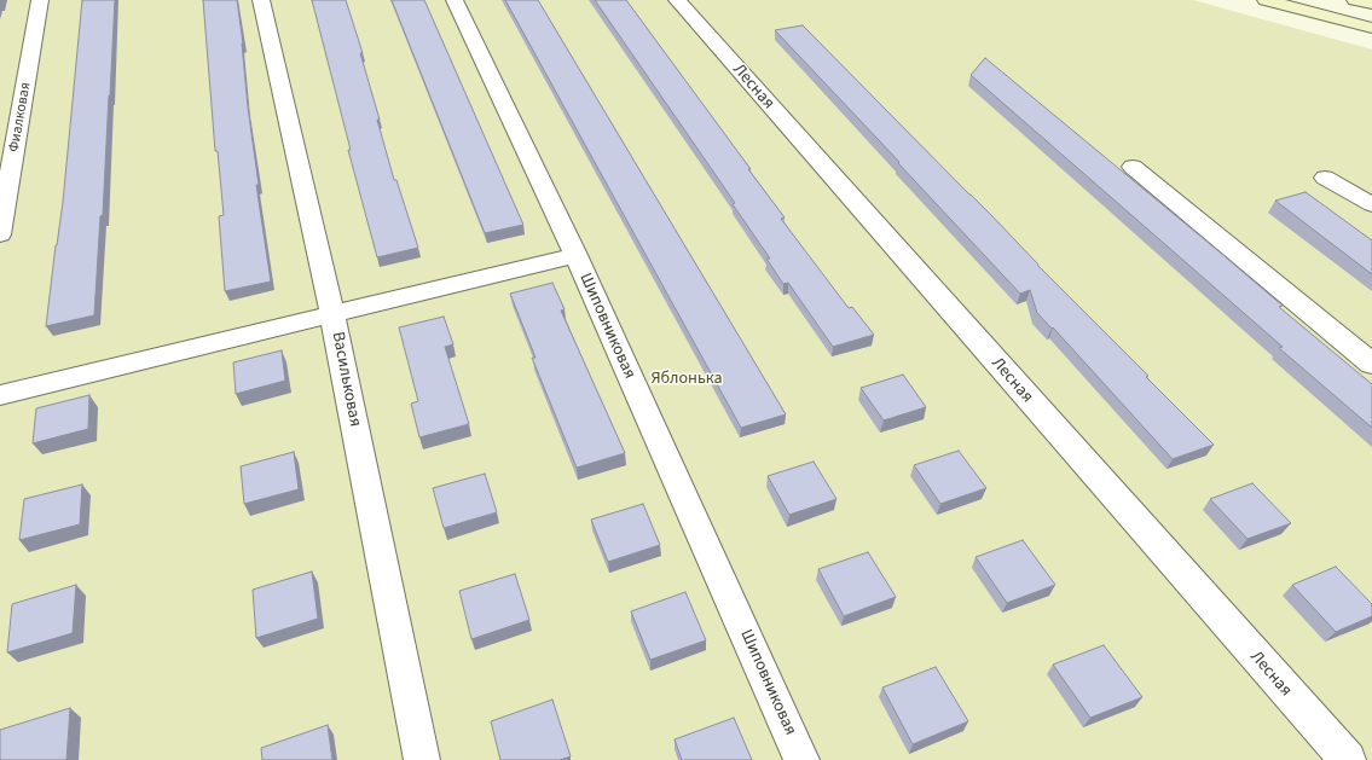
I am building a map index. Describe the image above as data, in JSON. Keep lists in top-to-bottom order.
{
  "streets": {
    "street": [
      "Лесная",
      "Фиалковая",
      "Шиповниковая",
      "Васильковая"
    ]
  },
  "parks": ["Яблонька"]
}
